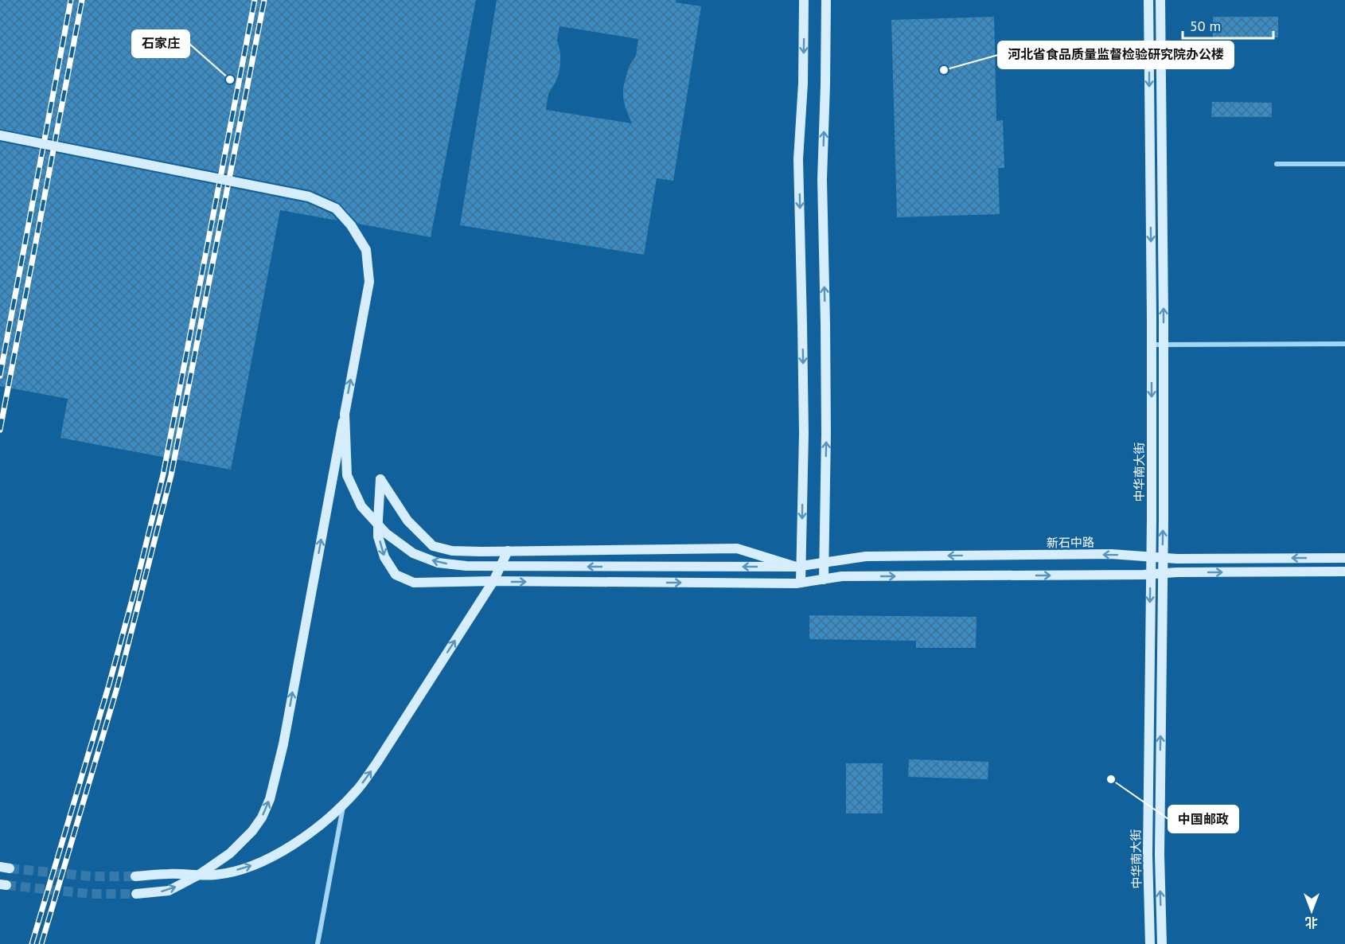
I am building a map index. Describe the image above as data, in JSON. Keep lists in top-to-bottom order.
{
  "streets": {
    "main road": ["中华南大街", "新石中路"]
  },
  "crossings": [
    ["中华南大街", "新石中路"]
  ],
  "places": ["河北省食品质量监督检验研究院办公楼", "石家庄", "中国邮政"],
  "scale_bar": "50 m",
  "north": "bottom"
}
